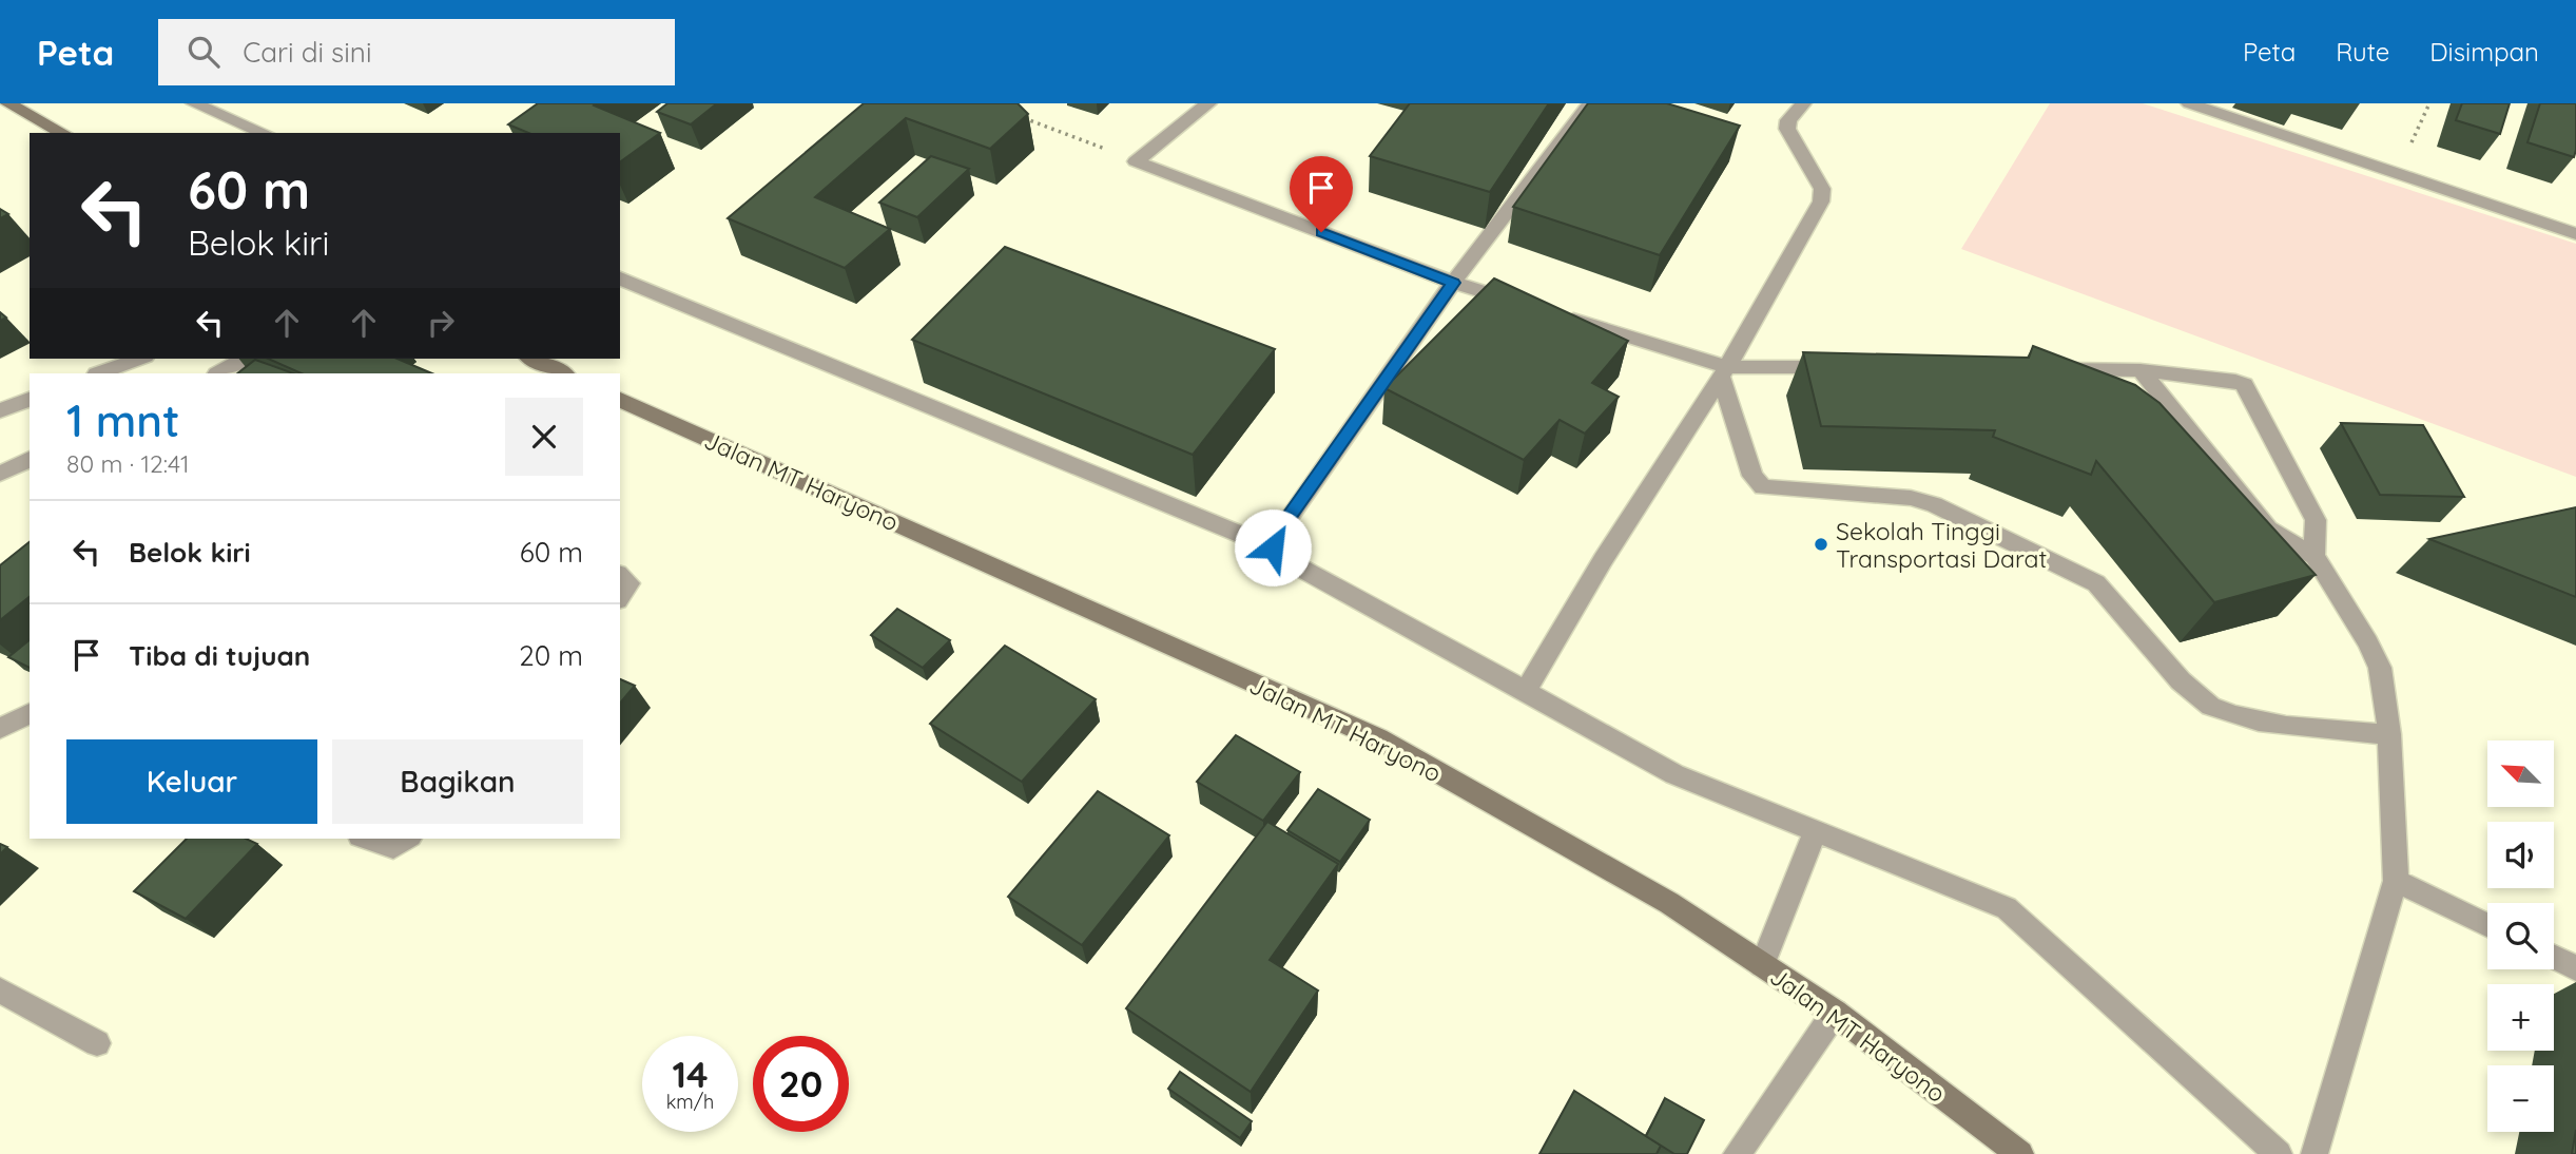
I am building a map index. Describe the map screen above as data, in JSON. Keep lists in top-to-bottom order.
{
  "streets": {
    "main road": ["Jalan MT Haryono"]
  },
  "places": ["Sekolah Tinggi Transportasi Darat"],
  "north": "top left",
  "page": {
    "header": "Peta",
    "search": "Cari di sini",
    "nav": ["Peta", "Rute", "Disimpan"],
    "turn": ["60 m", "Belok kiri"],
    "heading": ["1 mnt", "80 m · 12:41"],
    "list": [
      {
        "name": "Belok kiri",
        "value": "60 m"
      },
      {
        "name": "Tiba di tujuan",
        "value": "20 m"
      }
    ],
    "buttons": ["Keluar", "Bagikan"],
    "map_buttons": ["+", "−"],
    "speed": "14 km/h",
    "limit": "20"
  }
}
